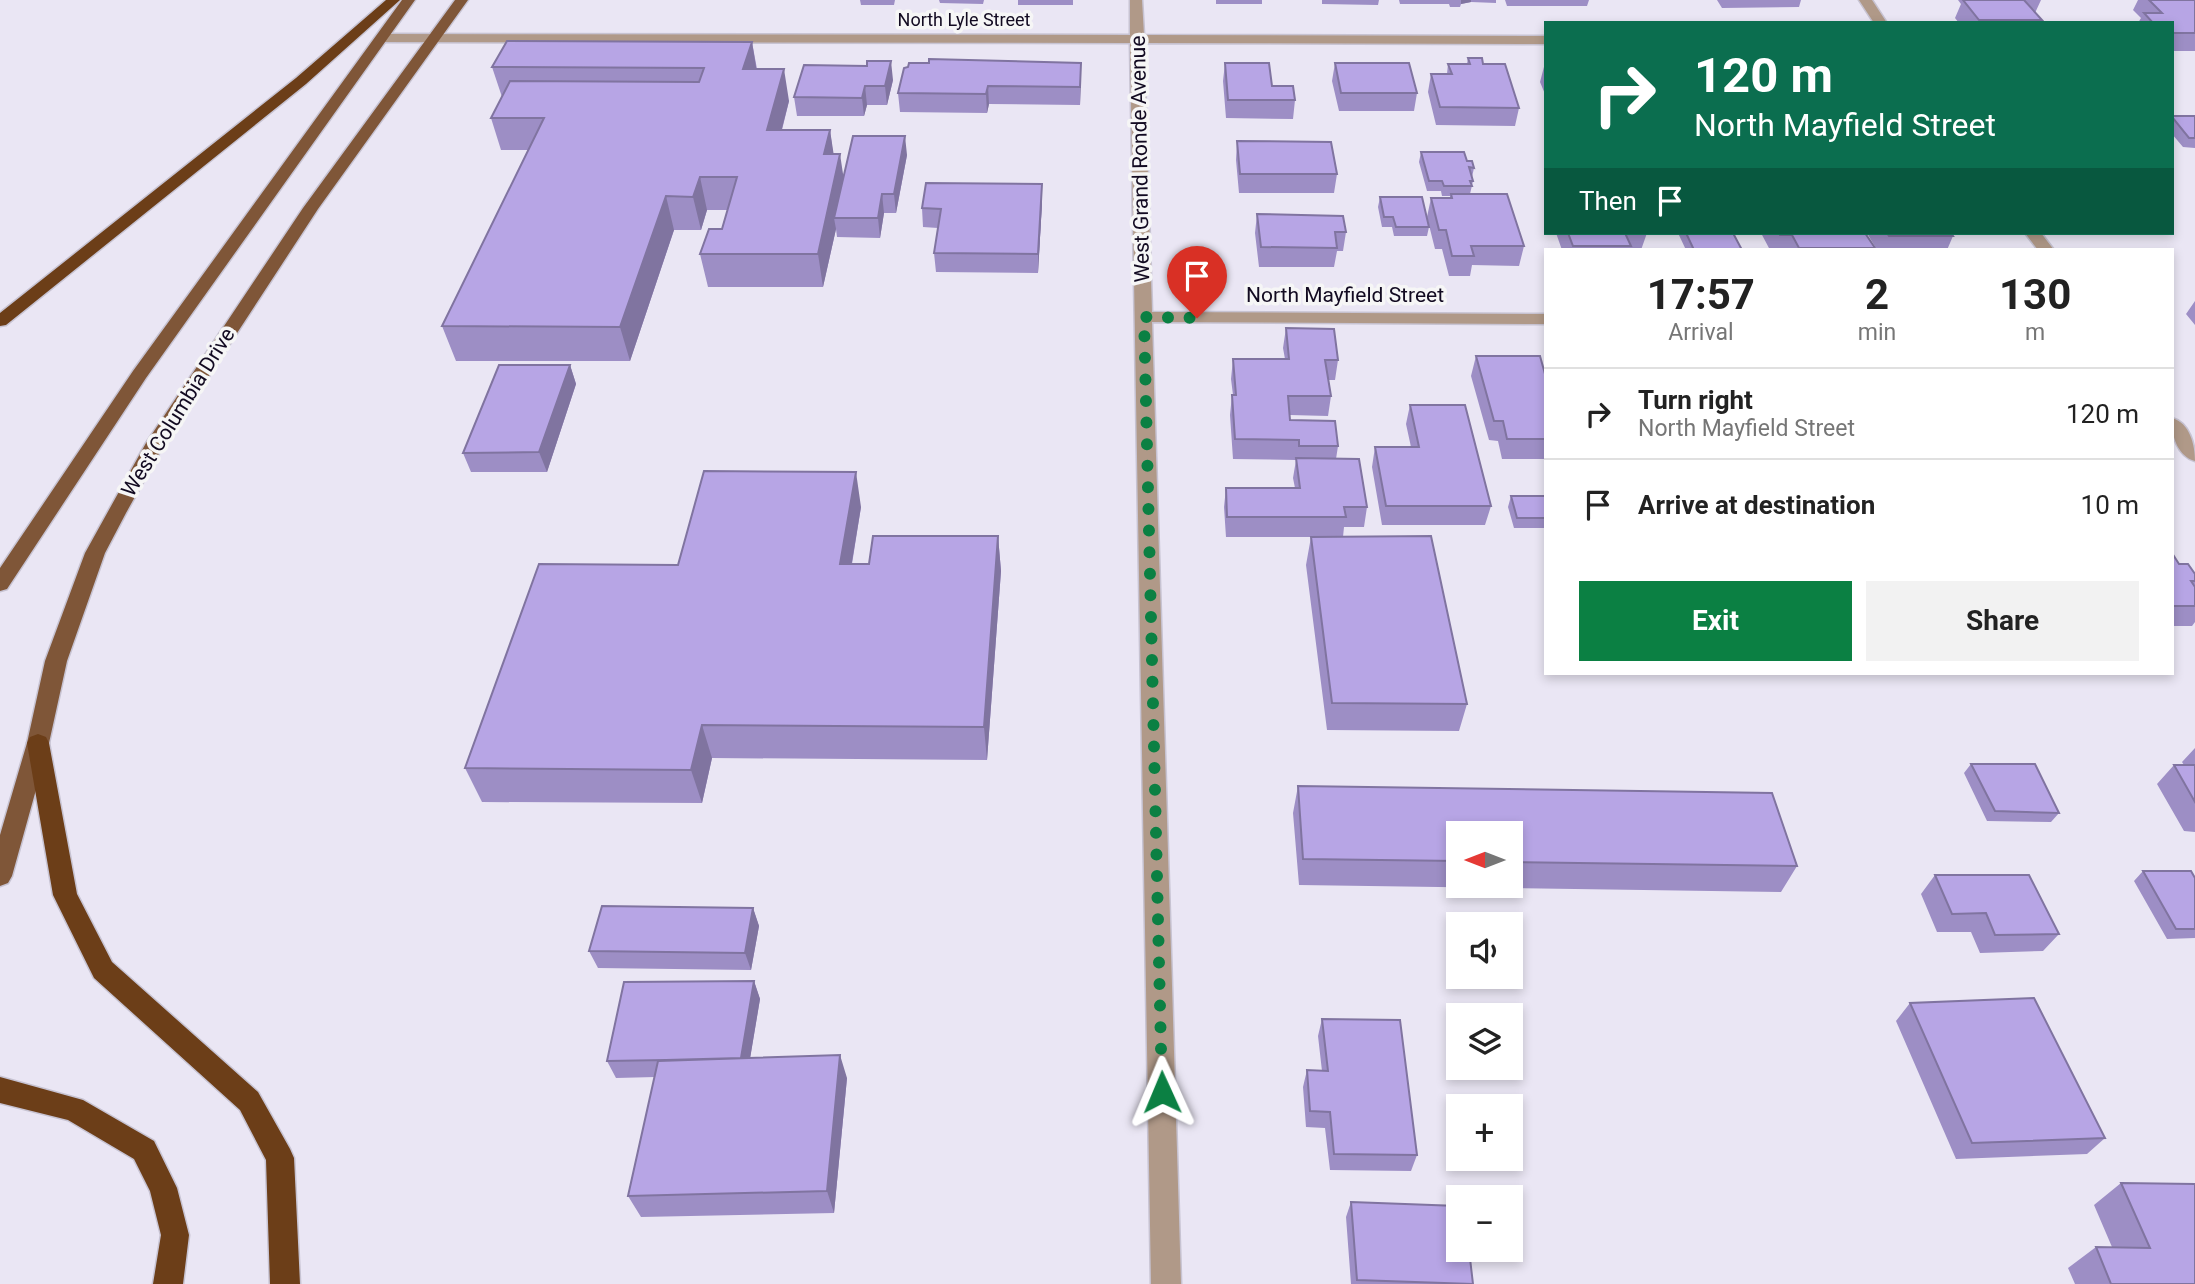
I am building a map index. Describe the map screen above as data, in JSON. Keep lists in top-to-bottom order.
{
  "streets": {
    "main road": ["West Columbia Drive"],
    "street": ["North Lyle Street", "West Grand Ronde Avenue", "North Mayfield Street"]
  },
  "crossings": [
    ["North Lyle Street", "West Grand Ronde Avenue"],
    ["North Lyle Street", "West Columbia Drive"],
    ["West Grand Ronde Avenue", "North Mayfield Street"]
  ],
  "north": "left",
  "page": {
    "turn": ["120 m", "North Mayfield Street"],
    "then": "Then",
    "eta": [
      "17:57",
      "Arrival",
      "2",
      "min",
      "130",
      "m"
    ],
    "list": [
      {
        "name": "Turn right",
        "note": "North Mayfield Street",
        "value": "120 m"
      },
      {
        "name": "Arrive at destination",
        "value": "10 m"
      }
    ],
    "buttons": ["Exit", "Share"],
    "map_buttons": ["+", "−"]
  }
}
